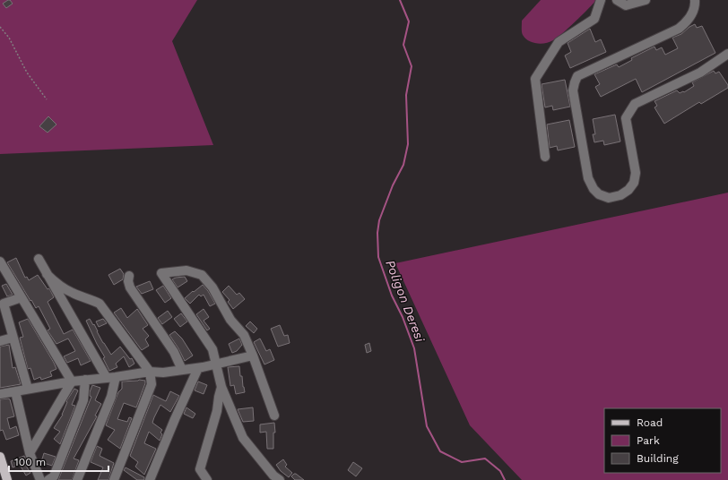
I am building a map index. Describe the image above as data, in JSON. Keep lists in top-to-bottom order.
{
  "water": ["Poligon Deresi"],
  "legend": ["Road", "Park", "Building"],
  "scale_bar": "100 m"
}
